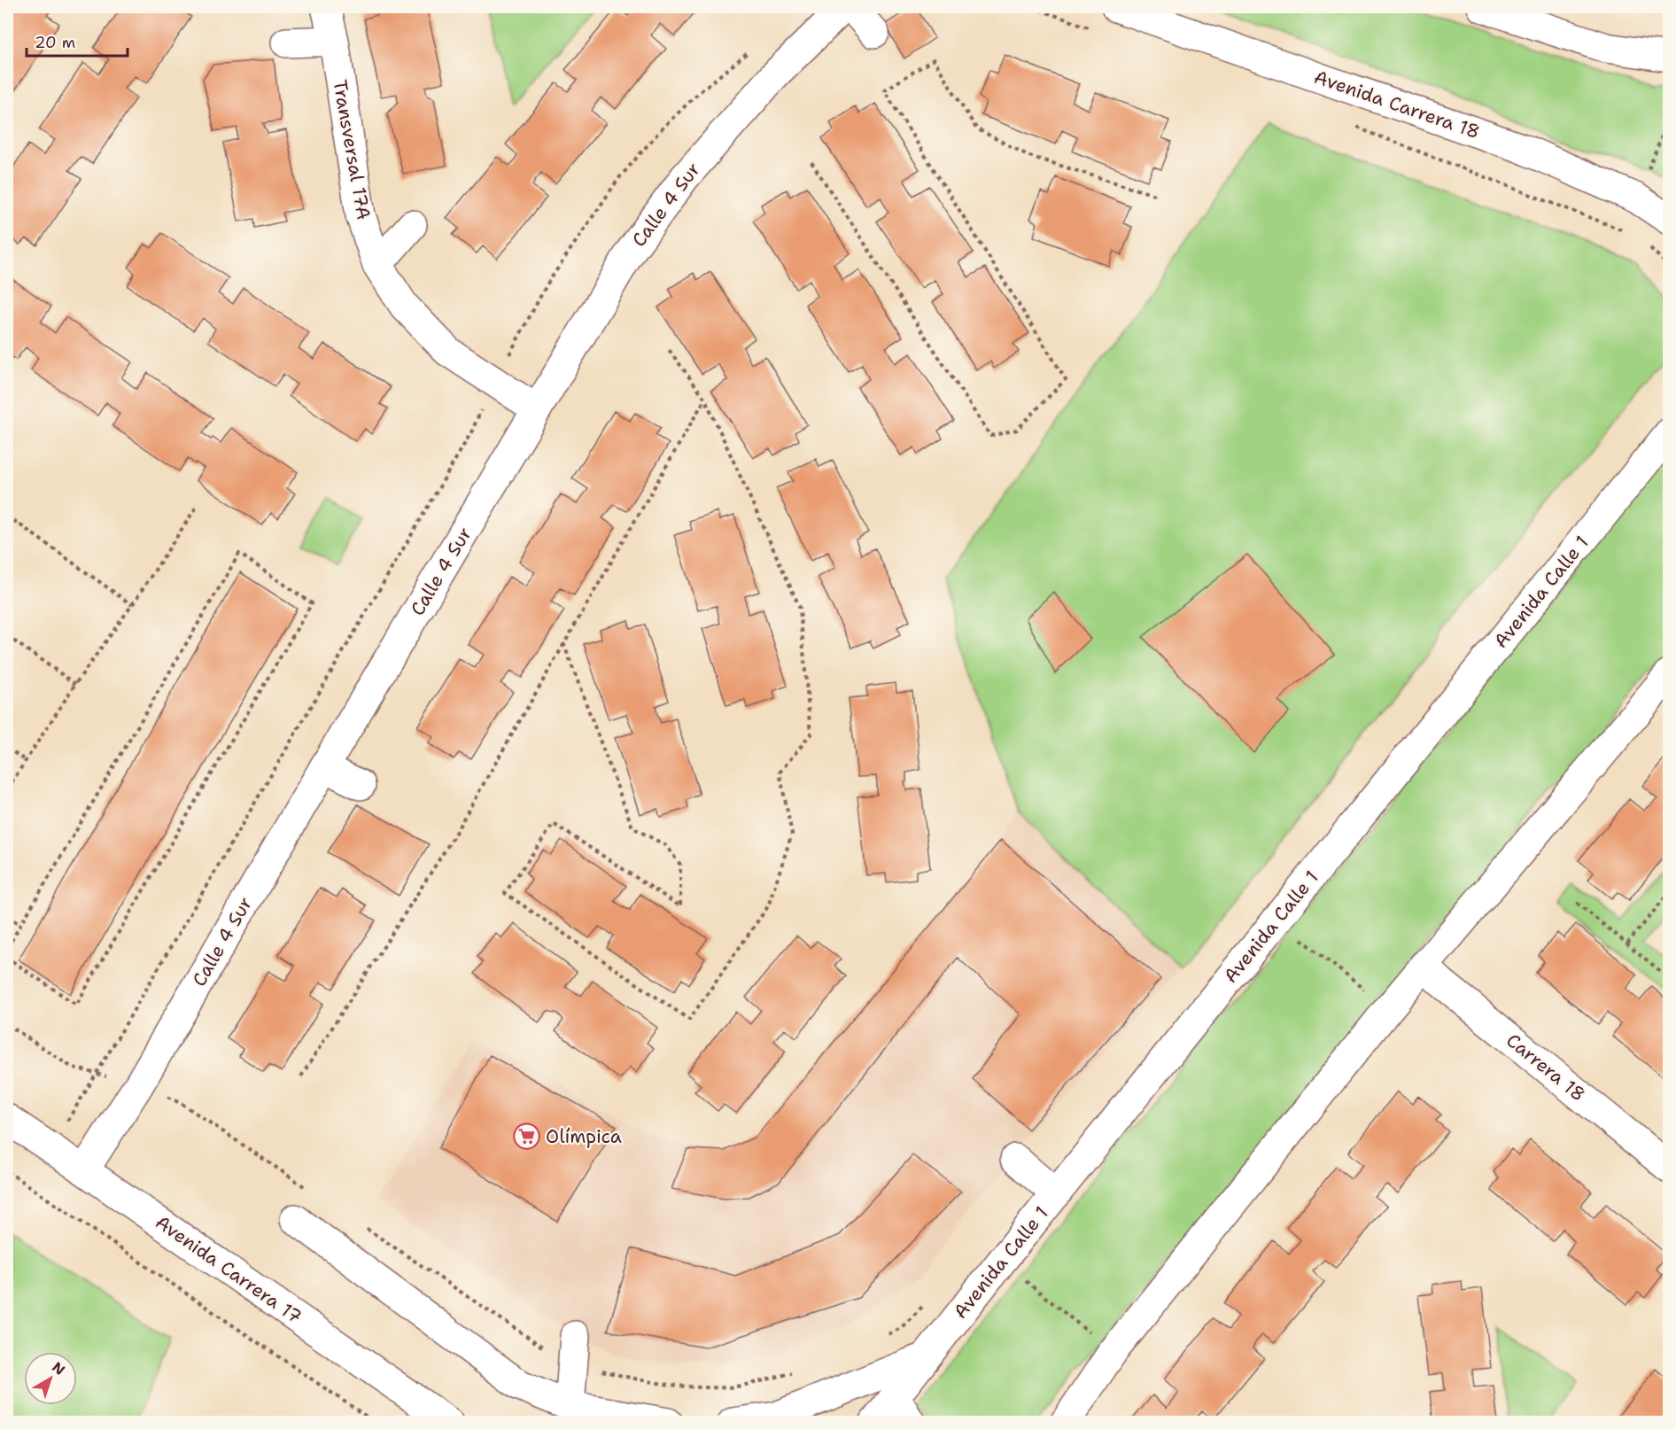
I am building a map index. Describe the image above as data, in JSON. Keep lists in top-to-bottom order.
{
  "streets": {
    "main road": [
      "Avenida Carrera 18",
      "Transversal 17A",
      "Calle 4 Sur",
      "Avenida Calle 1",
      "Carrera 18",
      "Avenida Carrera 17"
    ]
  },
  "crossings": [
    ["Transversal 17A", "Calle 4 Sur"],
    ["Calle 4 Sur", "Avenida Carrera 17"]
  ],
  "places": {
    "supermarket": ["Olímpica"]
  },
  "scale_bar": "20 m",
  "north": "top right"
}
